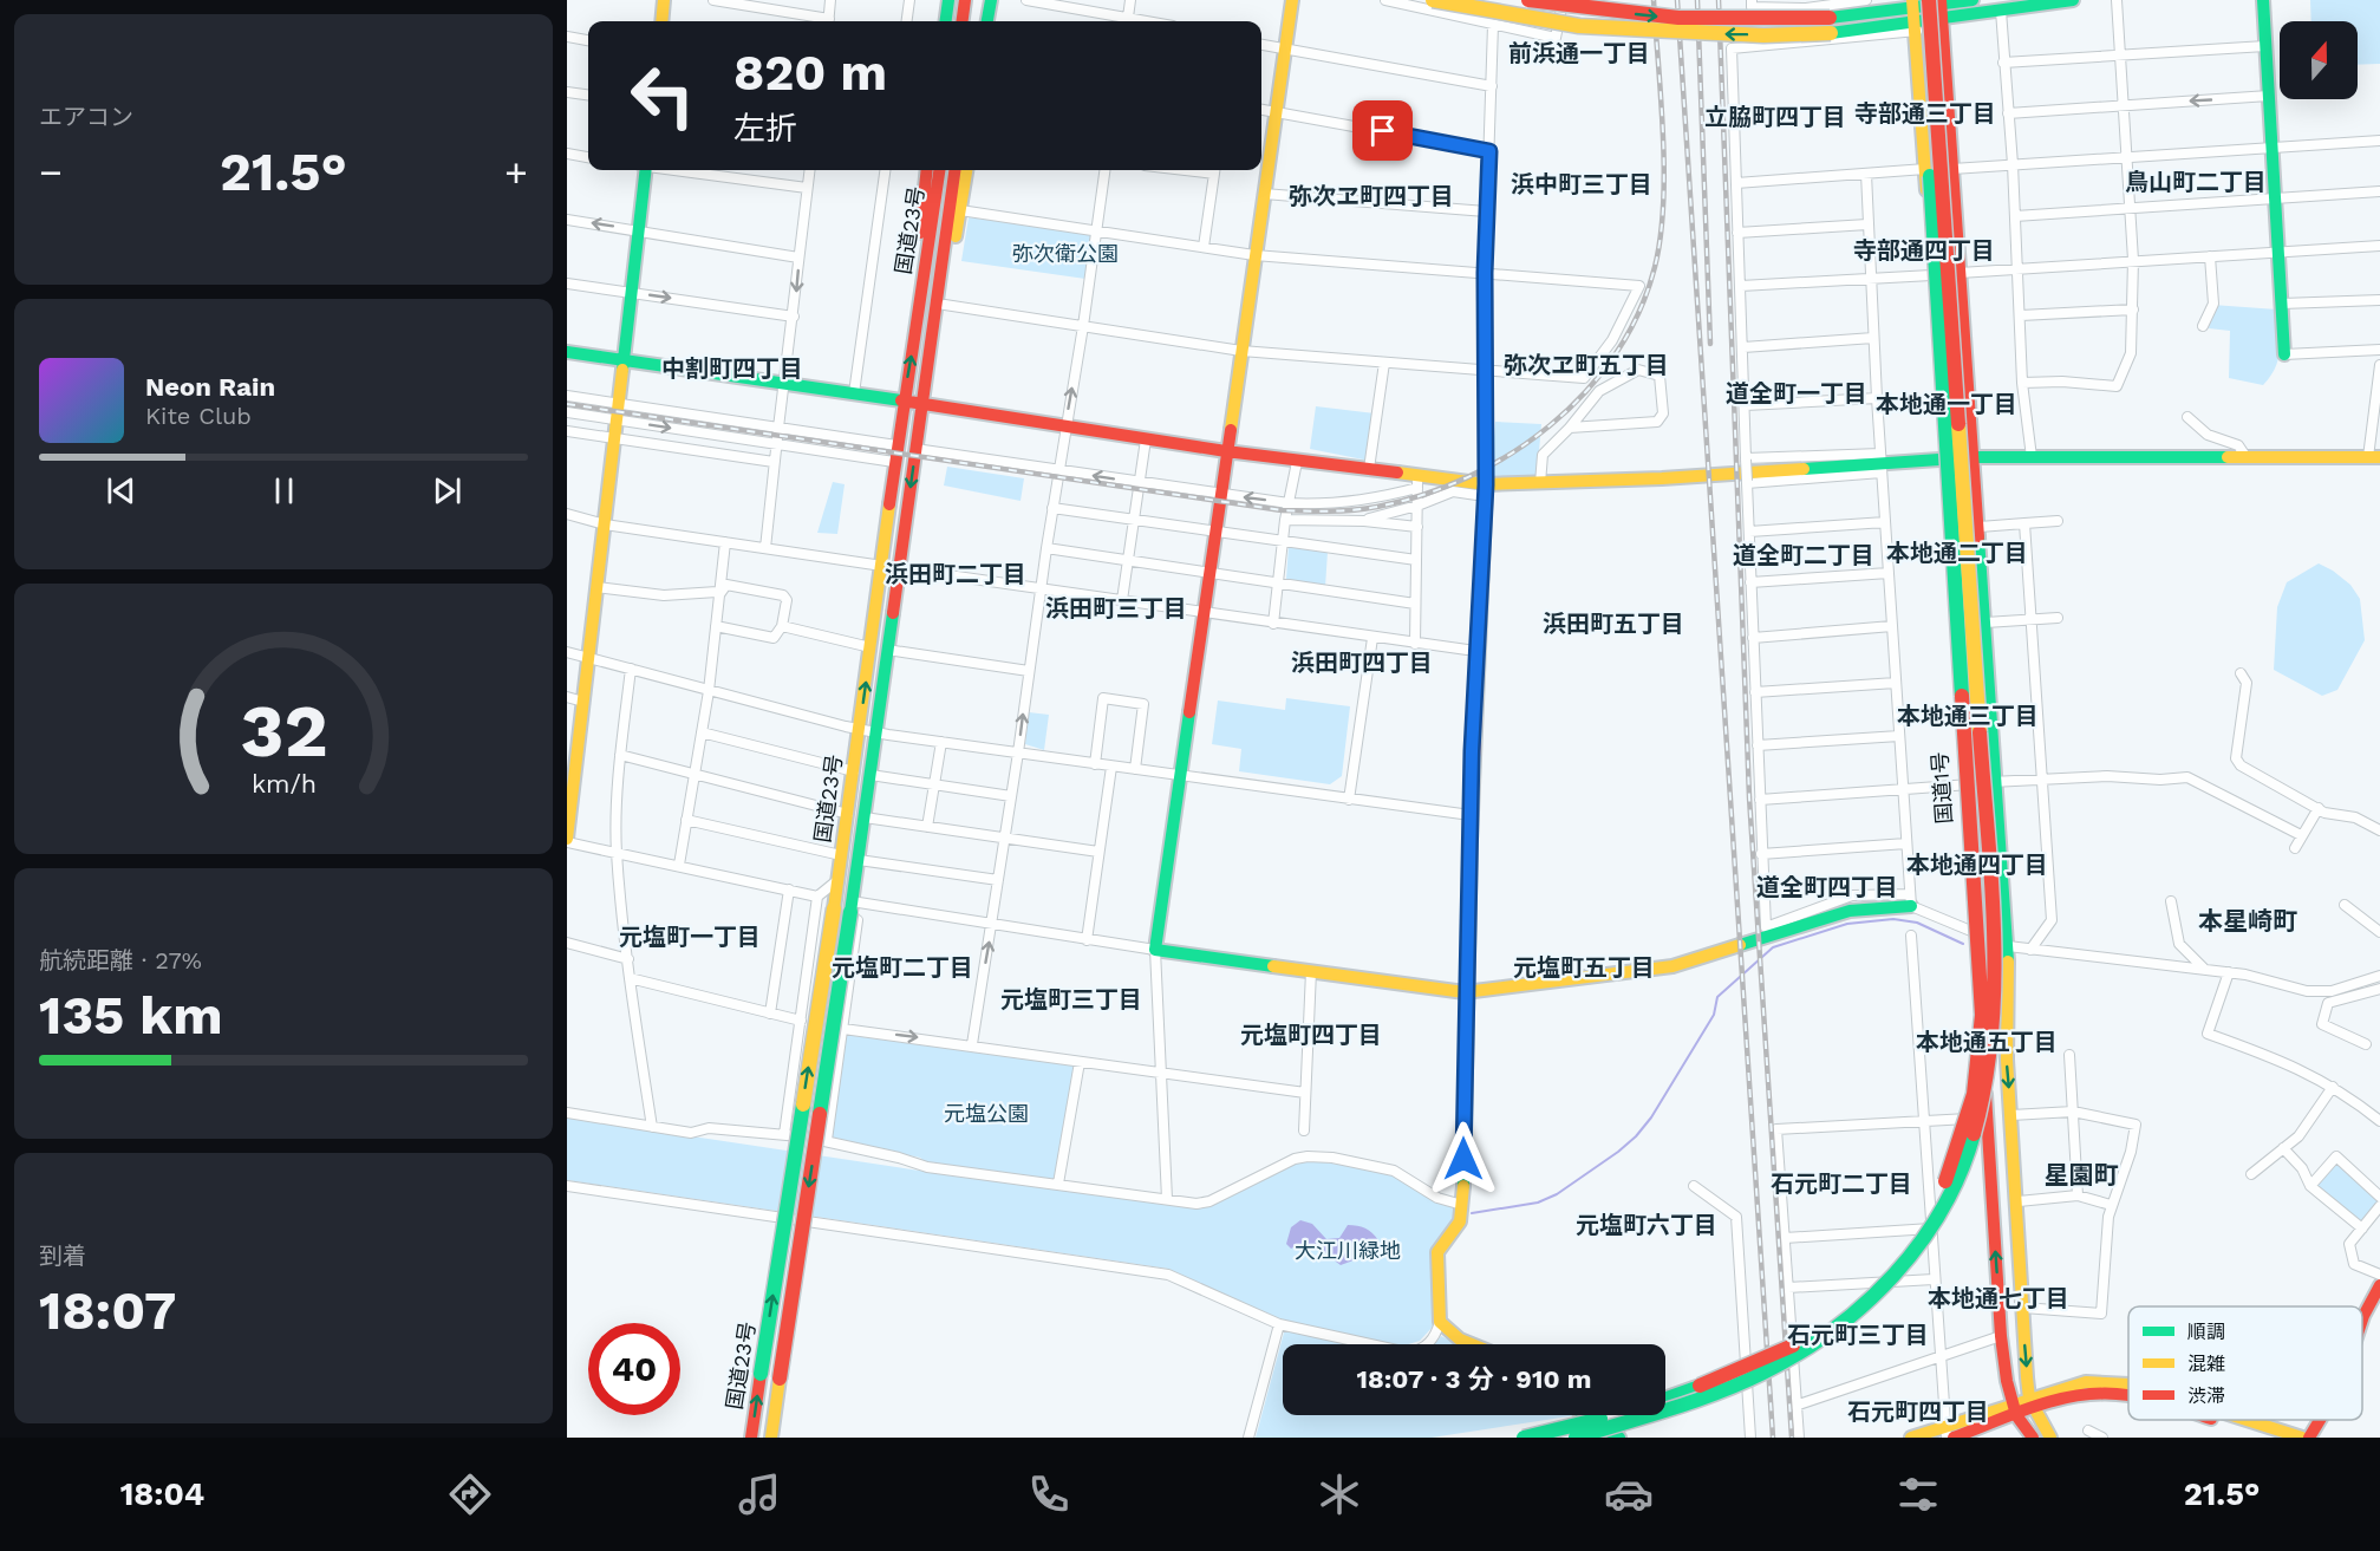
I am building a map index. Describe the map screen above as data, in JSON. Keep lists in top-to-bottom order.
{
  "streets": {
    "main road": ["国道23号", "国道1号"]
  },
  "districts": [
    "前浜通一丁目",
    "寺部通三丁目",
    "立脇町四丁目",
    "鳥山町二丁目",
    "浜中町三丁目",
    "弥次ヱ町四丁目",
    "寺部通四丁目",
    "弥次ヱ町五丁目",
    "中割町四丁目",
    "道全町一丁目",
    "本地通一丁目",
    "本地通二丁目",
    "道全町二丁目",
    "浜田町二丁目",
    "浜田町三丁目",
    "浜田町五丁目",
    "浜田町四丁目",
    "本地通三丁目",
    "本地通四丁目",
    "道全町四丁目",
    "本星崎町",
    "元塩町一丁目",
    "元塩町二丁目",
    "元塩町五丁目",
    "元塩町三丁目",
    "元塩町四丁目",
    "本地通五丁目",
    "星園町",
    "石元町二丁目",
    "元塩町六丁目",
    "本地通七丁目",
    "石元町三丁目",
    "石元町四丁目"
  ],
  "parks": ["弥次衛公園", "元塩公園", "大江川緑地"],
  "legend": ["順調", "混雑", "渋滞"],
  "north": "top",
  "page": {
    "tile": [
      "エアコン",
      ["航続距離 · 27%", "135 km"],
      ["到着", "18:07"]
    ],
    "turn": ["820 m", "左折"],
    "heat": ["−", "21.5°", "+"],
    "song": ["Neon Rain", "Kite Club"],
    "limit": "40",
    "trip": "18:07 · 3 分 · 910 m",
    "tabs": ["18:04", "21.5°"],
    "gauge": ["32", "km/h"]
  }
}
